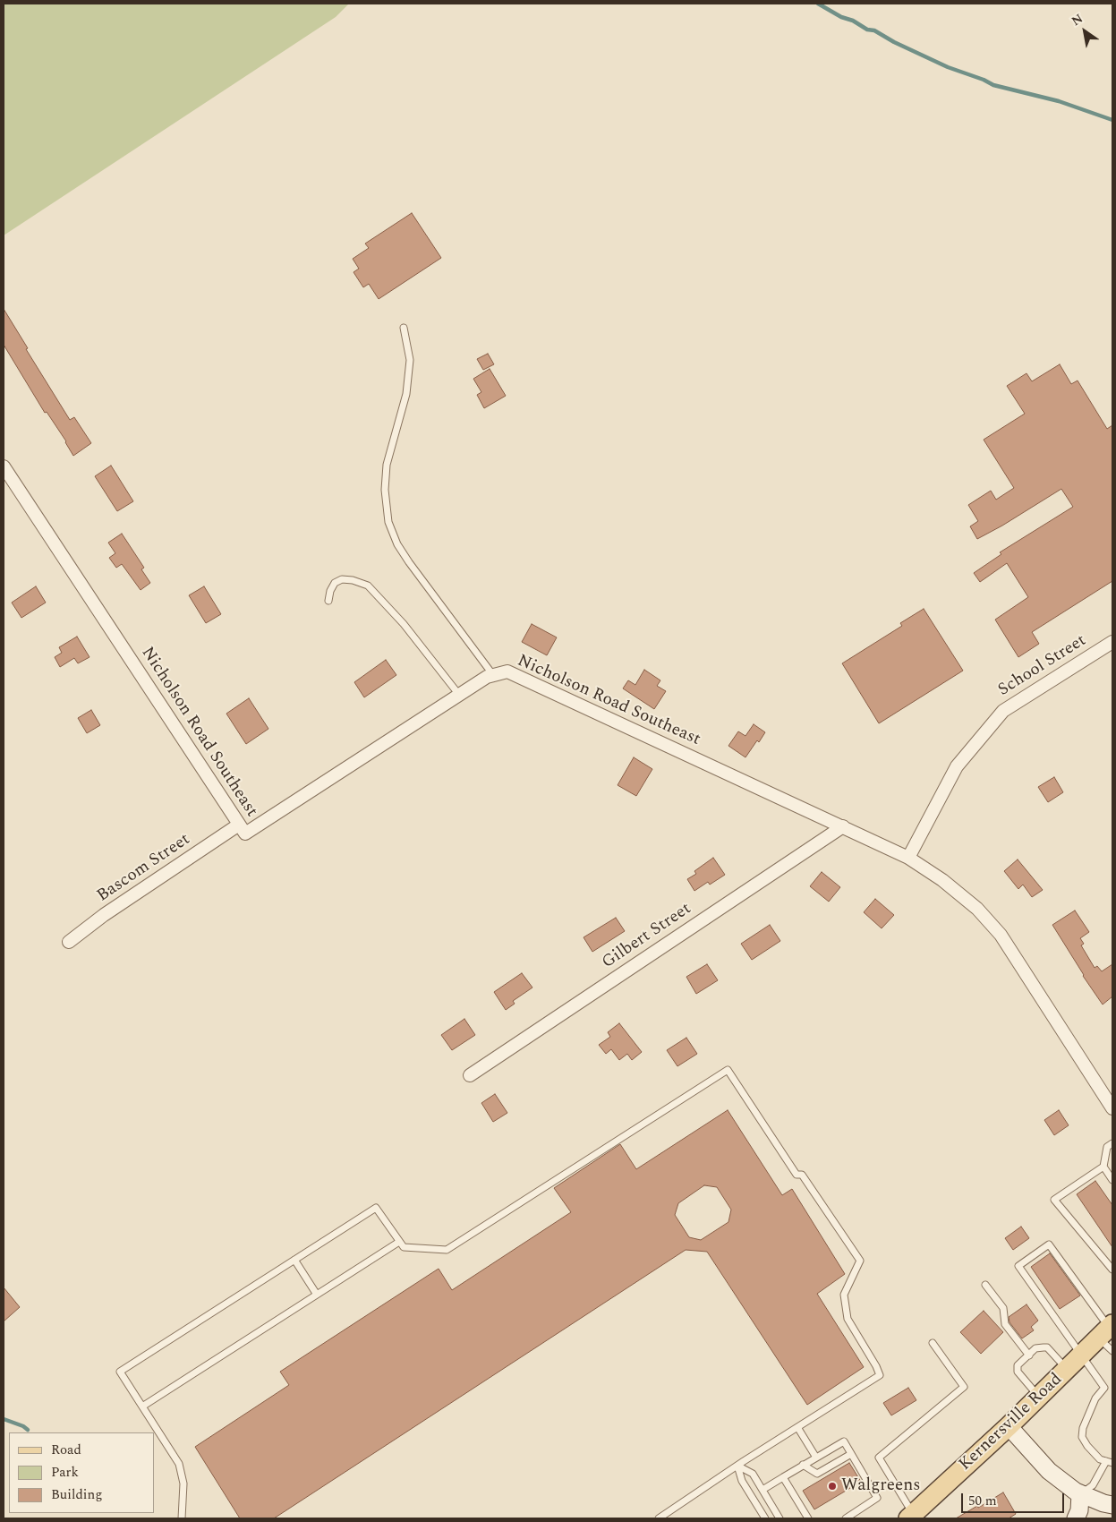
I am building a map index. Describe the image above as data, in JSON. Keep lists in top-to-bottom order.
{
  "streets": {
    "main road": ["Kernersville Road"],
    "street": [
      "School Street",
      "Nicholson Road Southeast",
      "Bascom Street",
      "Gilbert Street"
    ]
  },
  "crossings": [
    ["School Street", "Nicholson Road Southeast"],
    ["Nicholson Road Southeast", "Bascom Street"],
    ["Nicholson Road Southeast", "Gilbert Street"]
  ],
  "places": ["Walgreens"],
  "legend": ["Road", "Park", "Building"],
  "scale_bar": "50 m",
  "north": "top left"
}
